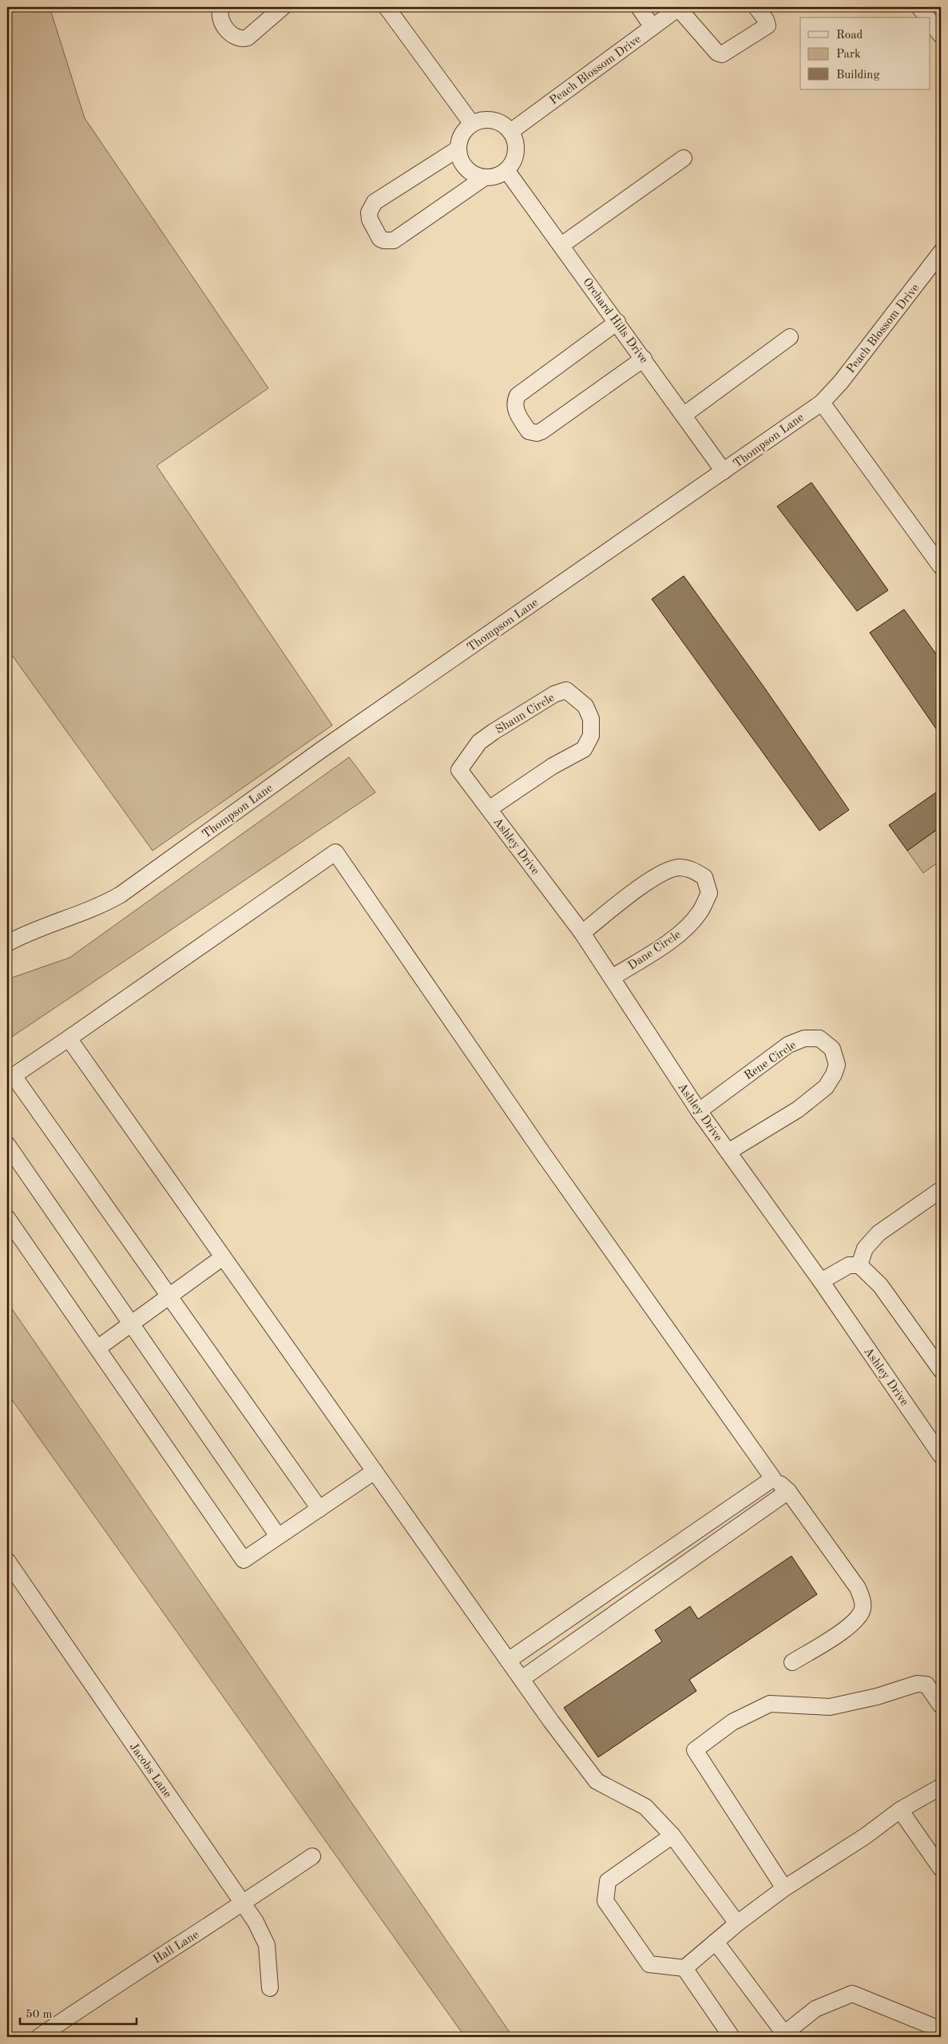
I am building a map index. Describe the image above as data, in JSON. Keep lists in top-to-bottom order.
{
  "streets": {
    "street": [
      "Peach Blossom Drive",
      "Orchard Hills Drive",
      "Thompson Lane",
      "Shaun Circle",
      "Ashley Drive",
      "Dane Circle",
      "Rene Circle",
      "Jacobs Lane",
      "Hall Lane"
    ]
  },
  "crossings": [
    ["Peach Blossom Drive", "Orchard Hills Drive"],
    ["Peach Blossom Drive", "Thompson Lane"],
    ["Orchard Hills Drive", "Thompson Lane"],
    ["Shaun Circle", "Ashley Drive"],
    ["Ashley Drive", "Dane Circle"],
    ["Ashley Drive", "Rene Circle"],
    ["Jacobs Lane", "Hall Lane"]
  ],
  "legend": ["Road", "Park", "Building"],
  "scale_bar": "50 m"
}
